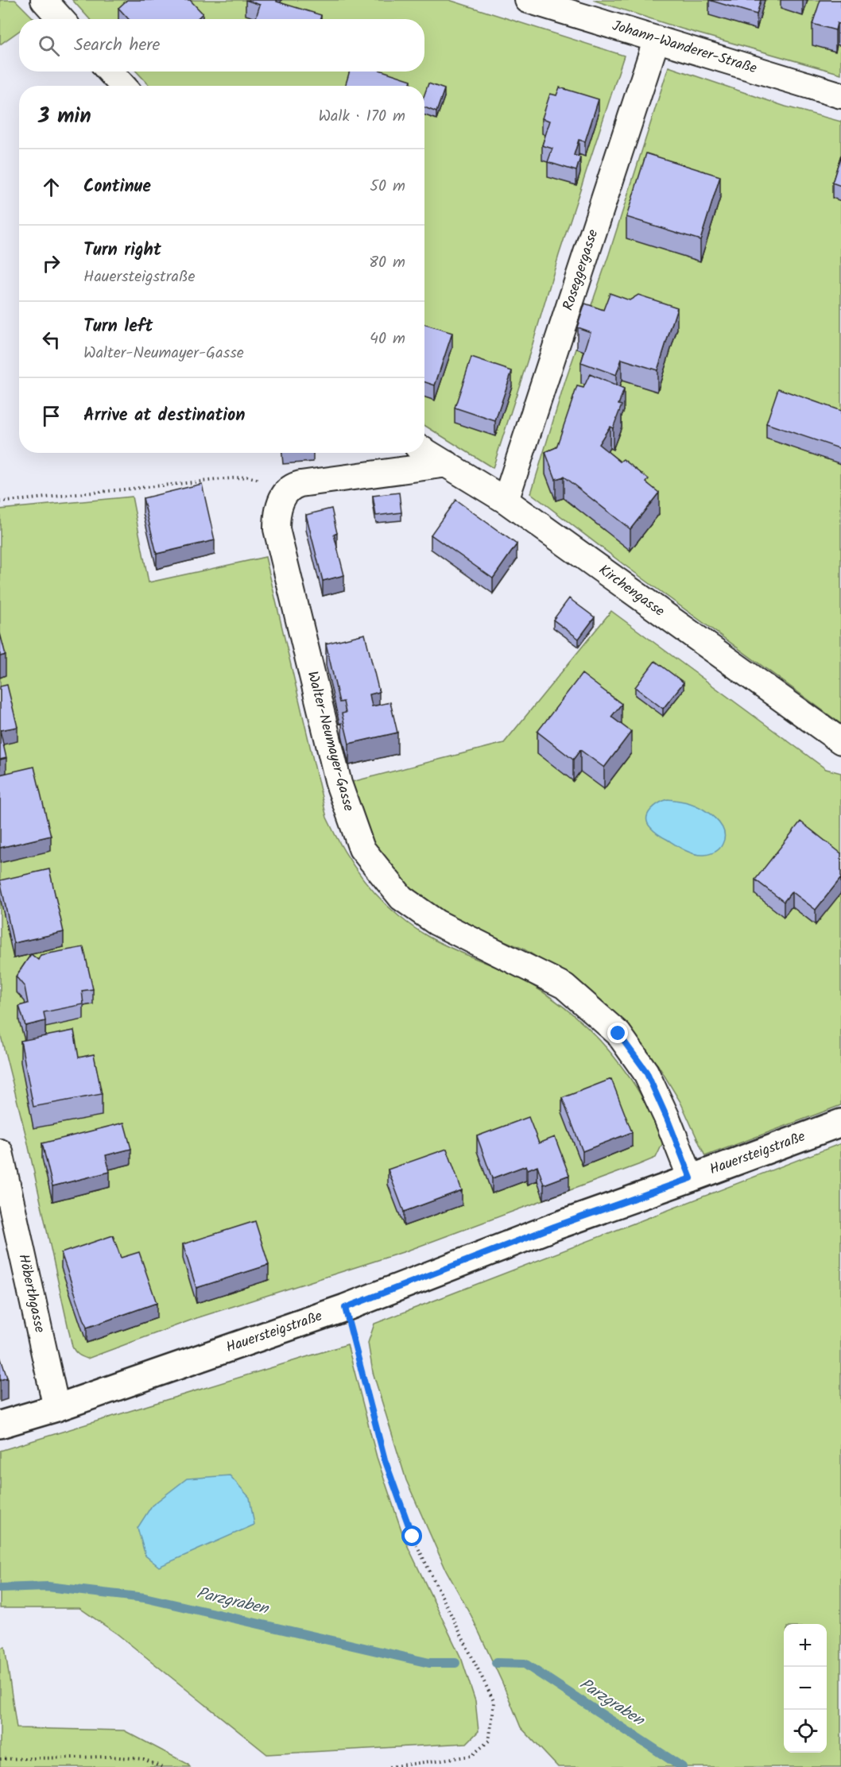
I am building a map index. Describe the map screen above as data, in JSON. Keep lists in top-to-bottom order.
{
  "streets": {
    "street": [
      "Johann-Wanderer-Straße",
      "Roseggergasse",
      "Kirchengasse",
      "Walter-Neumayer-Gasse",
      "Hauersteigstraße",
      "Höberthgasse"
    ]
  },
  "crossings": [
    ["Johann-Wanderer-Straße", "Roseggergasse"],
    ["Roseggergasse", "Kirchengasse"],
    ["Walter-Neumayer-Gasse", "Hauersteigstraße"],
    ["Hauersteigstraße", "Höberthgasse"]
  ],
  "water": ["Parzgraben"],
  "page": {
    "search": "Search here",
    "heading": ["3 min", "Walk · 170 m"],
    "list": [
      ["Continue", "50 m"],
      ["Turn right", "Hauersteigstraße", "80 m"],
      ["Turn left", "Walter-Neumayer-Gasse", "40 m"],
      "Arrive at destination"
    ],
    "map_buttons": ["+", "−"]
  }
}
